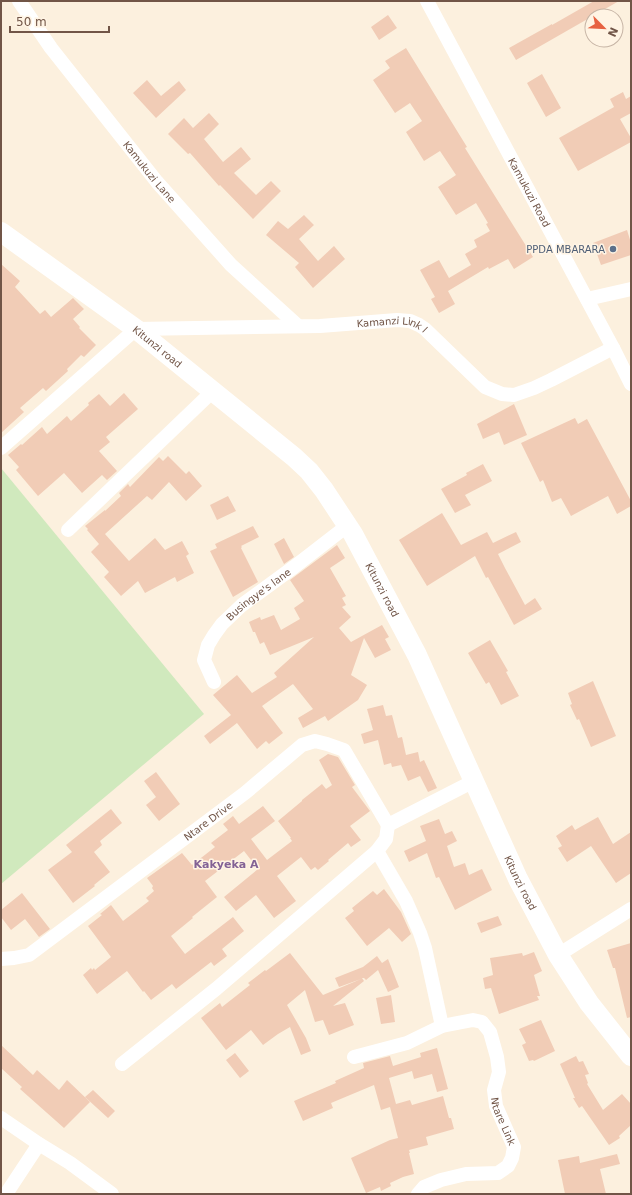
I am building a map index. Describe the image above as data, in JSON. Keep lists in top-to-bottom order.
{
  "streets": {
    "street": [
      "Kamukuzi Lane",
      "Kamukuzi Road",
      "Kamanzi Link I",
      "Kitunzi road",
      "Busingye's lane",
      "Ntare Drive",
      "Ntare Link"
    ]
  },
  "crossings": [
    ["Kamukuzi Lane", "Kamanzi Link I"],
    ["Kamukuzi Road", "Kamanzi Link I"],
    ["Kamanzi Link I", "Kitunzi road"],
    ["Kitunzi road", "Busingye's lane"]
  ],
  "districts": ["Kakyeka A"],
  "places": ["PPDA MBARARA"],
  "scale_bar": "50 m",
  "north": "bottom right"
}
